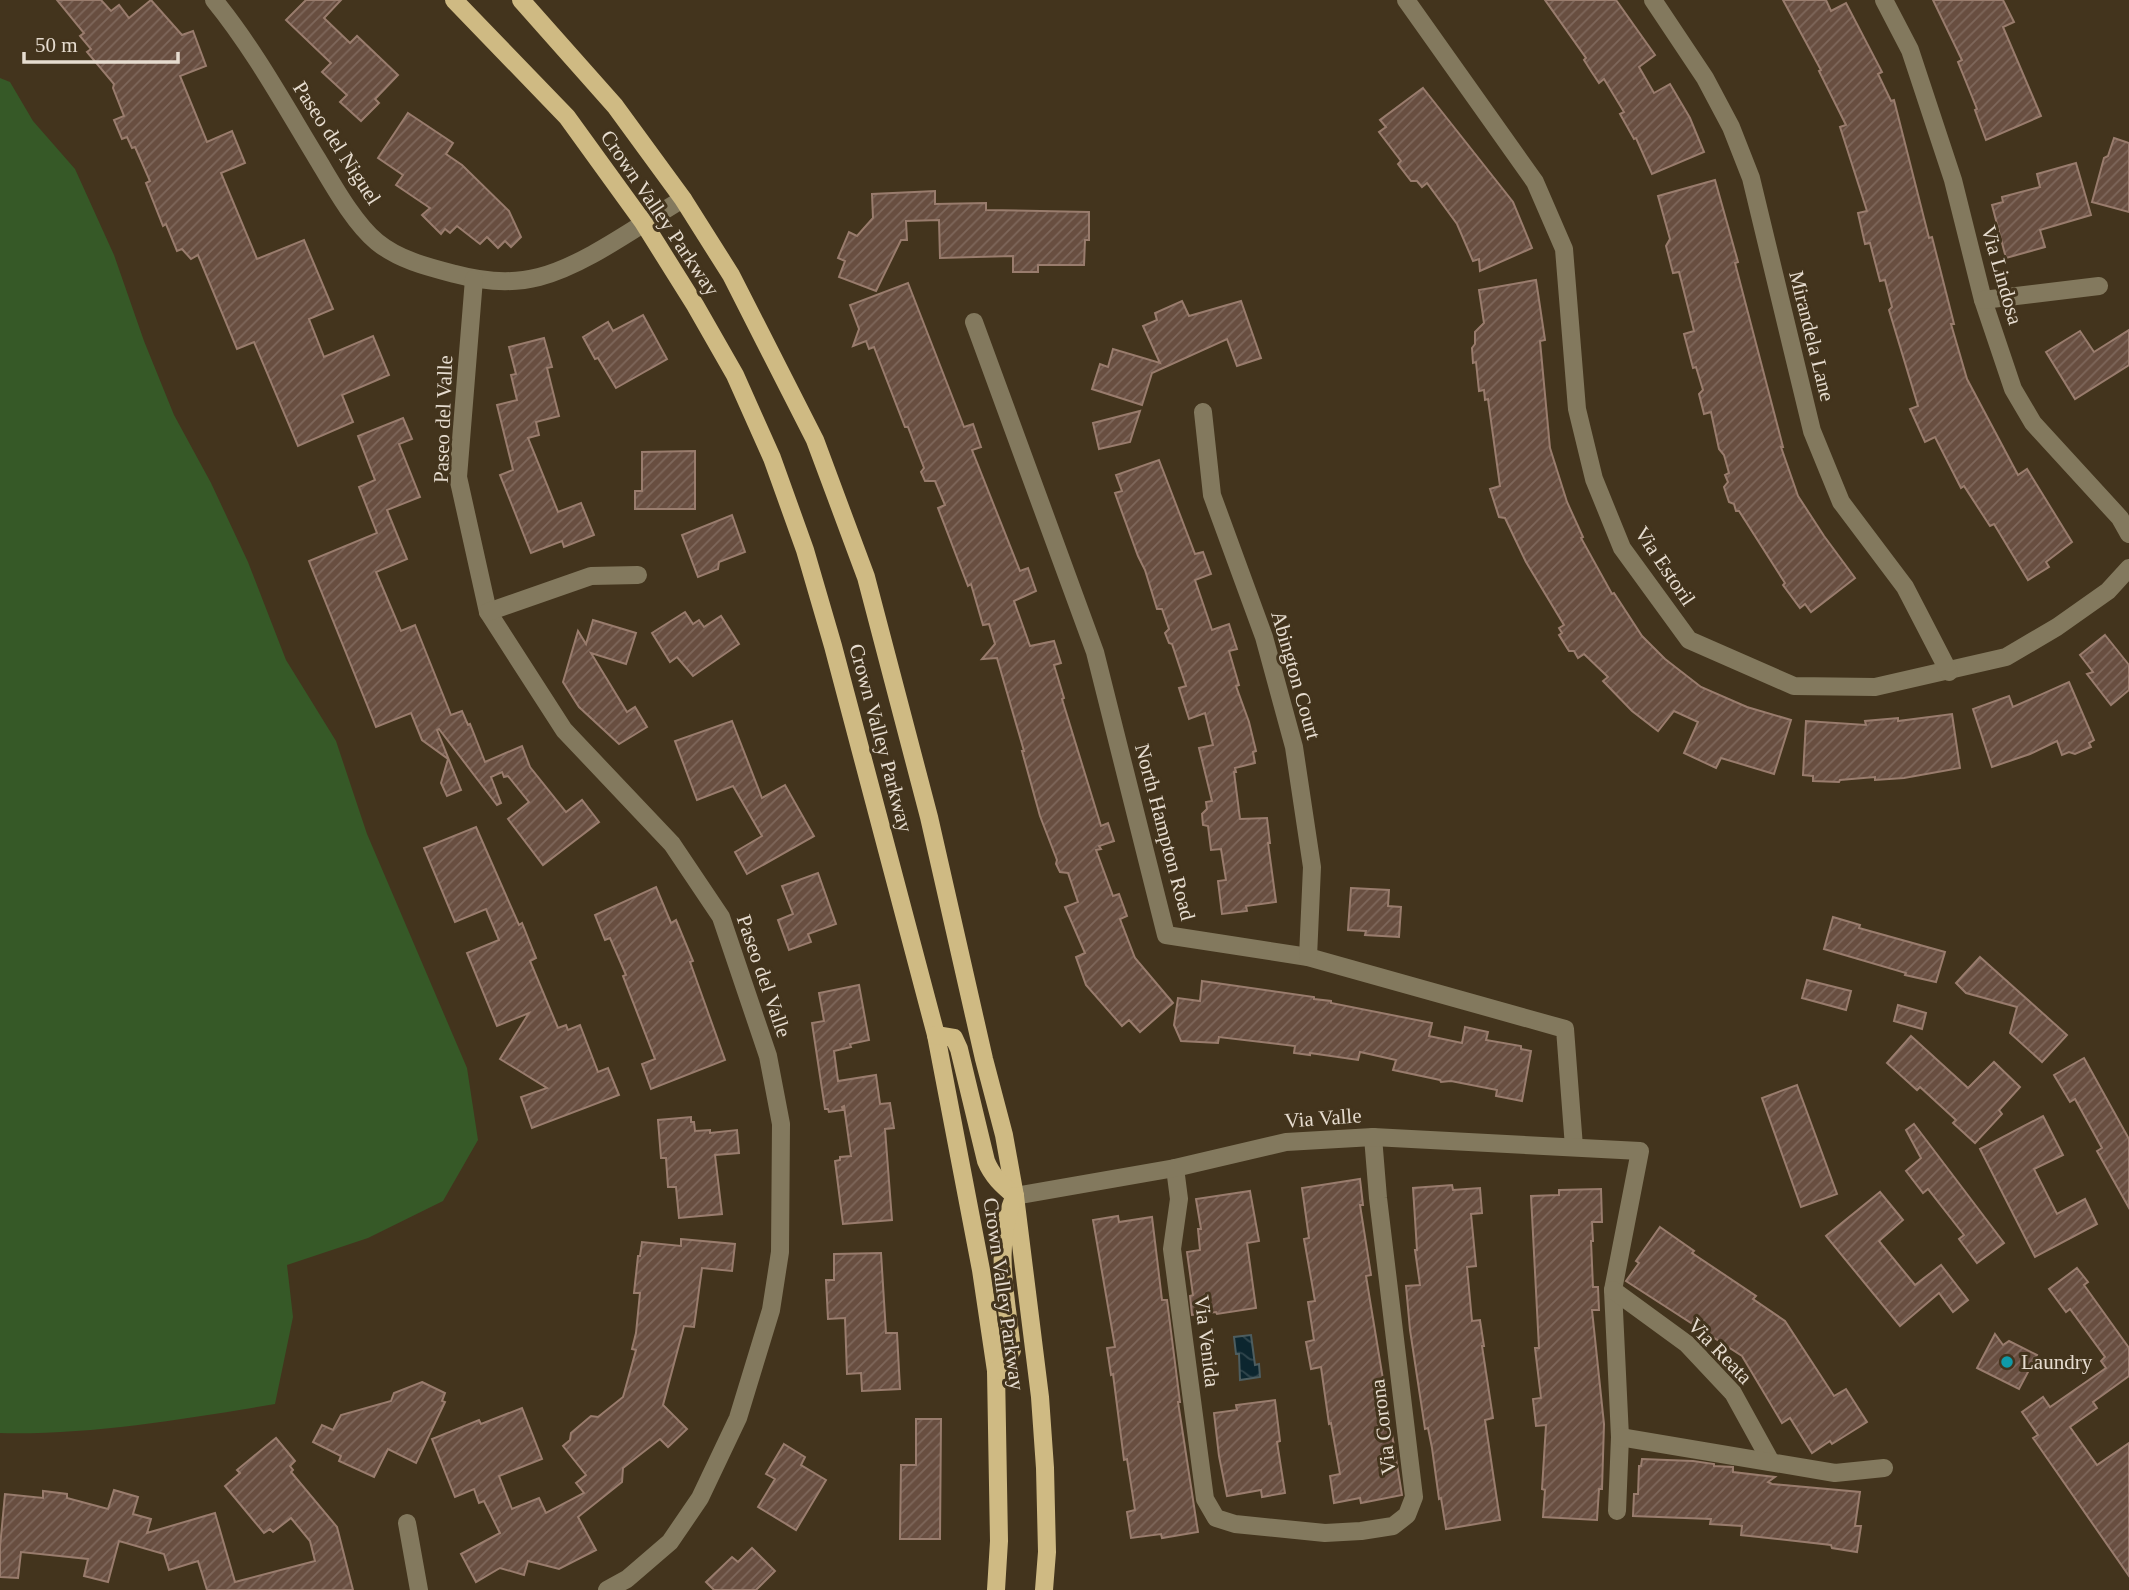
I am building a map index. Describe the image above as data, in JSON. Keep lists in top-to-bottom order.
{
  "streets": {
    "main road": ["Crown Valley Parkway"],
    "street": [
      "Paseo del Niguel",
      "Via Lindosa",
      "Mirandela Lane",
      "Paseo del Valle",
      "Via Estoril",
      "Abington Court",
      "North Hampton Road",
      "Via Valle",
      "Via Venida",
      "Via Reata",
      "Via Corona"
    ]
  },
  "crossings": [
    ["Paseo del Niguel", "Crown Valley Parkway"],
    ["Paseo del Niguel", "Paseo del Valle"],
    ["Crown Valley Parkway", "Via Valle"],
    ["Mirandela Lane", "Via Estoril"],
    ["Abington Court", "North Hampton Road"],
    ["North Hampton Road", "Via Valle"],
    ["Via Valle", "Via Venida"],
    ["Via Valle", "Via Reata"],
    ["Via Valle", "Via Corona"],
    ["Via Venida", "Via Corona"]
  ],
  "places": ["Laundry"],
  "scale_bar": "50 m"
}
